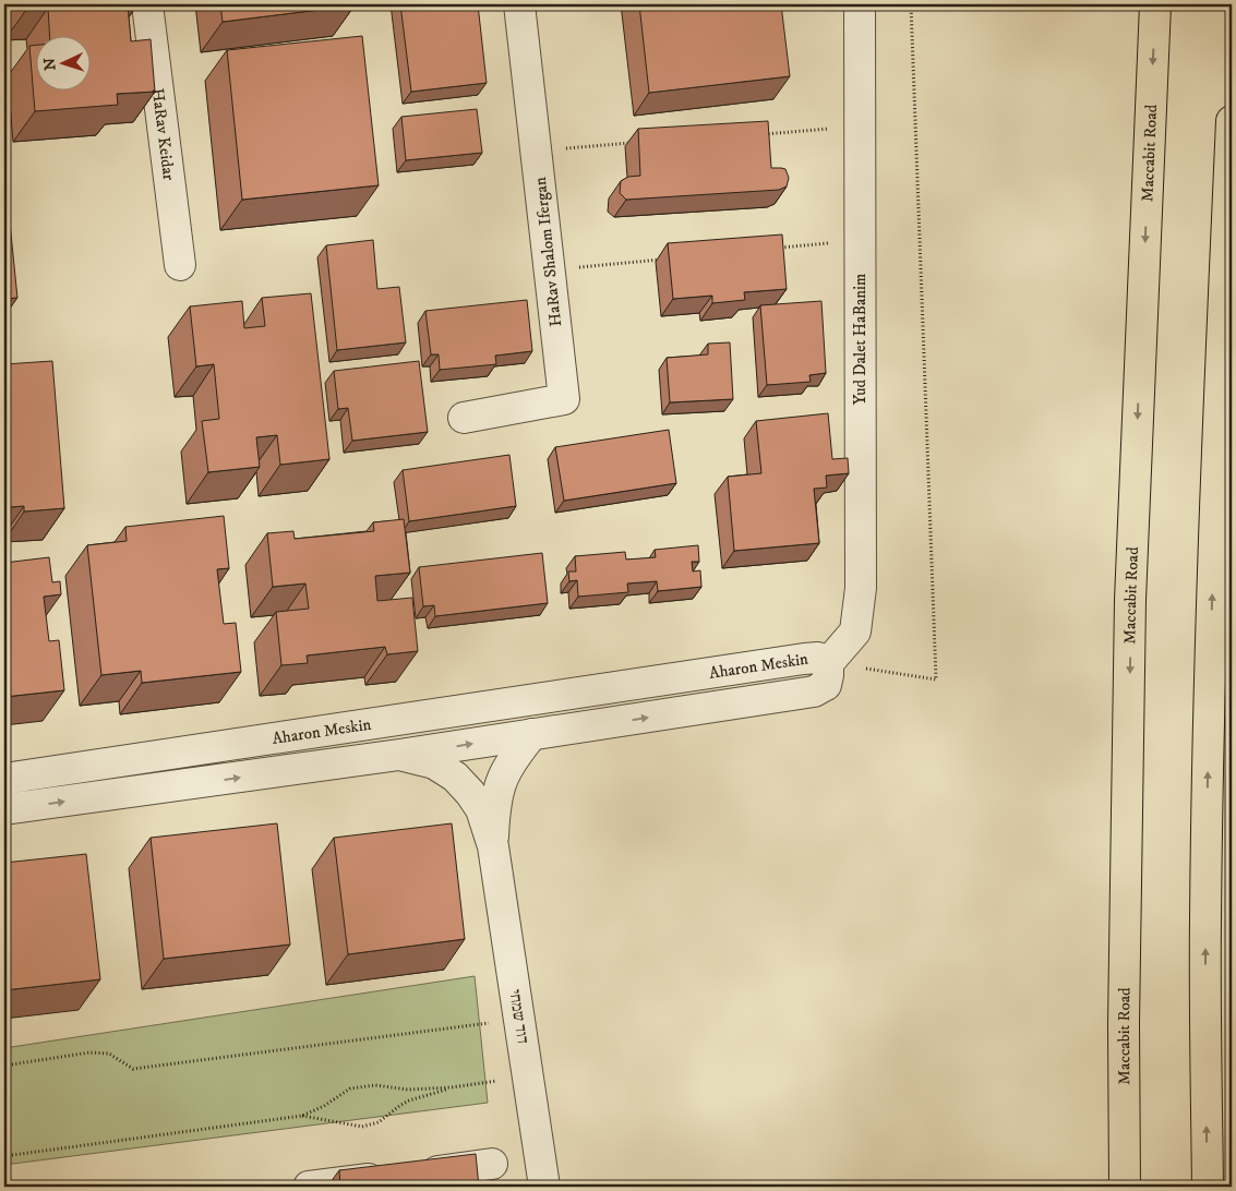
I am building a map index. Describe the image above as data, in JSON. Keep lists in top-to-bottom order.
{
  "streets": {
    "highway": ["Maccabit Road"],
    "street": [
      "HaRav Keidar",
      "HaRav Shalom Ifergan",
      "Yud Dalet HaBanim",
      "Aharon Meskin",
      "דוד שמחי"
    ]
  },
  "crossings": [
    ["Yud Dalet HaBanim", "Aharon Meskin"],
    ["Aharon Meskin", "דוד שמחי"]
  ],
  "north": "left"
}
